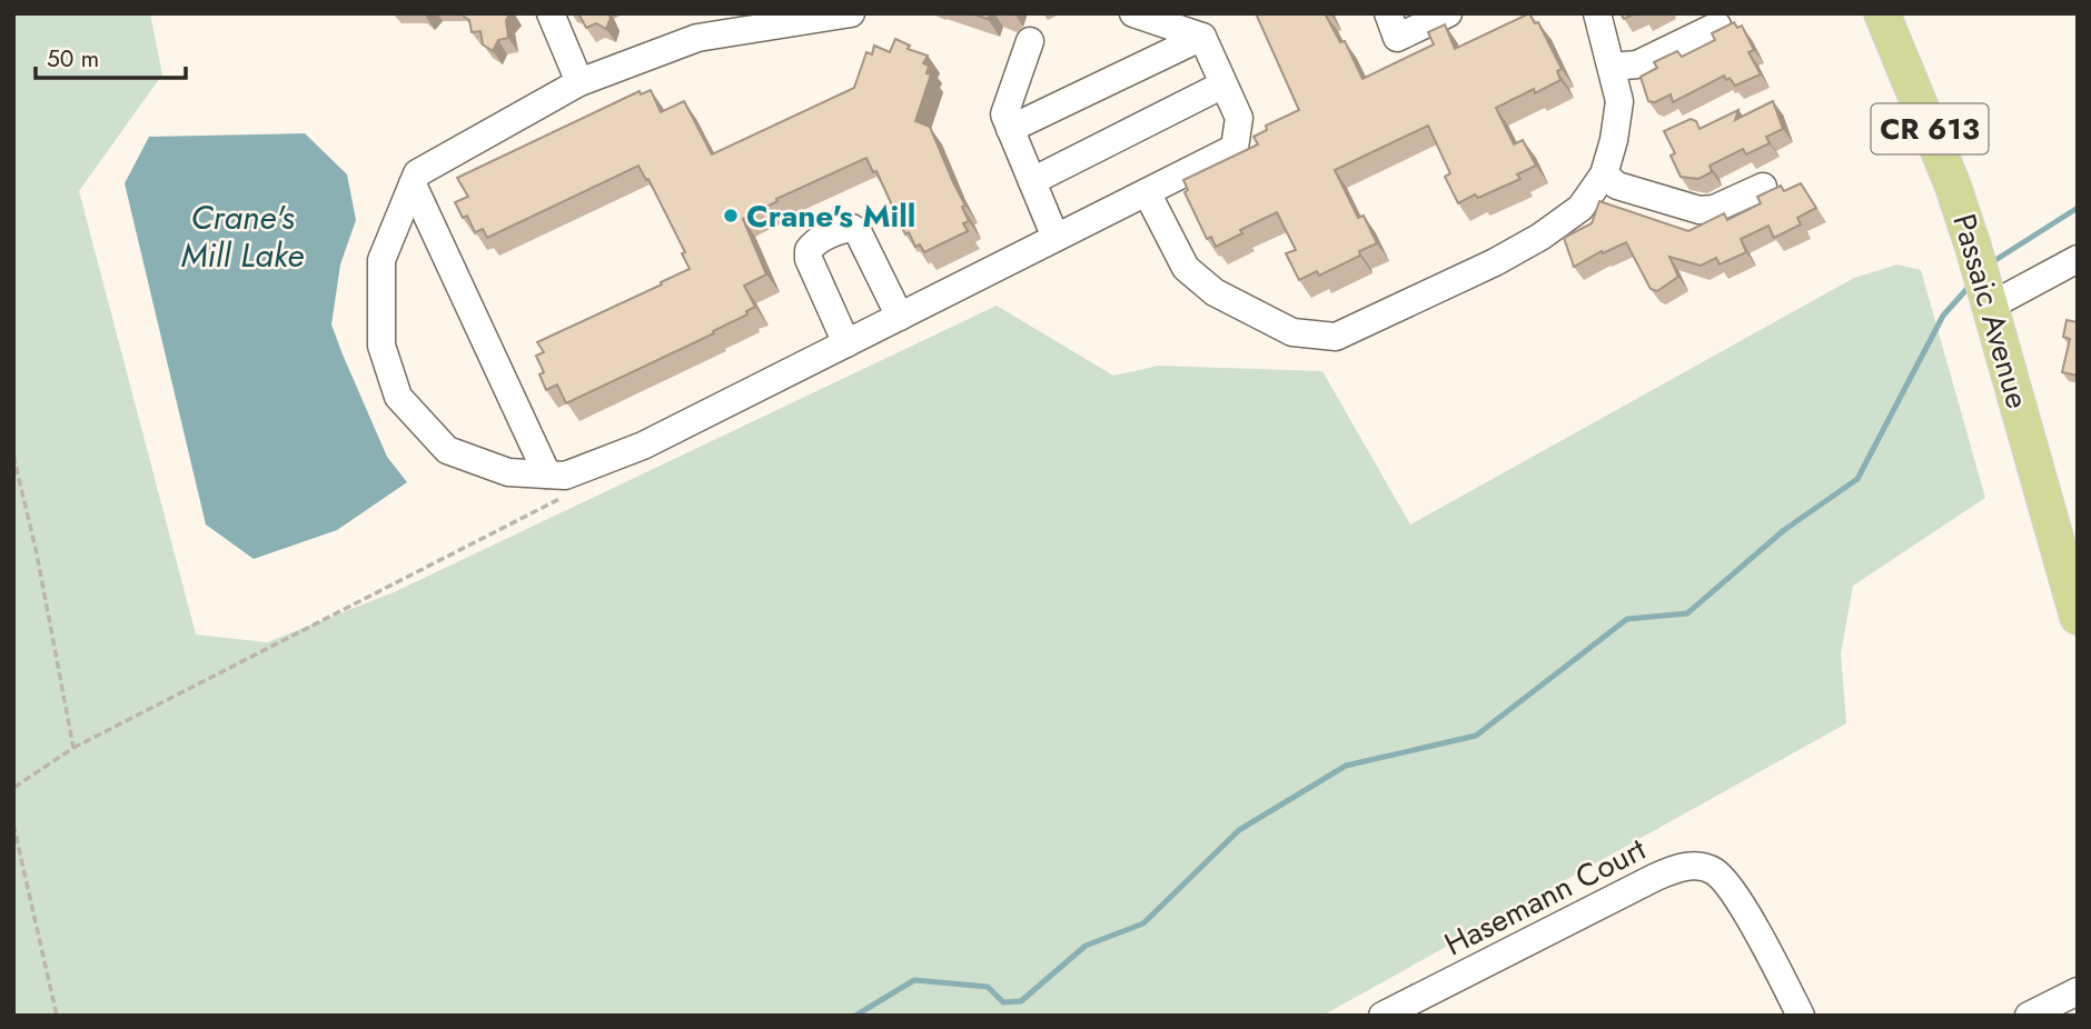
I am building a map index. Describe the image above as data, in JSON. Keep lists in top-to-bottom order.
{
  "streets": {
    "main road": ["CR 613", "Passaic Avenue"],
    "street": ["Hasemann Court"]
  },
  "water": ["Crane's Mill Lake"],
  "places": ["Crane's Mill"],
  "scale_bar": "50 m"
}
